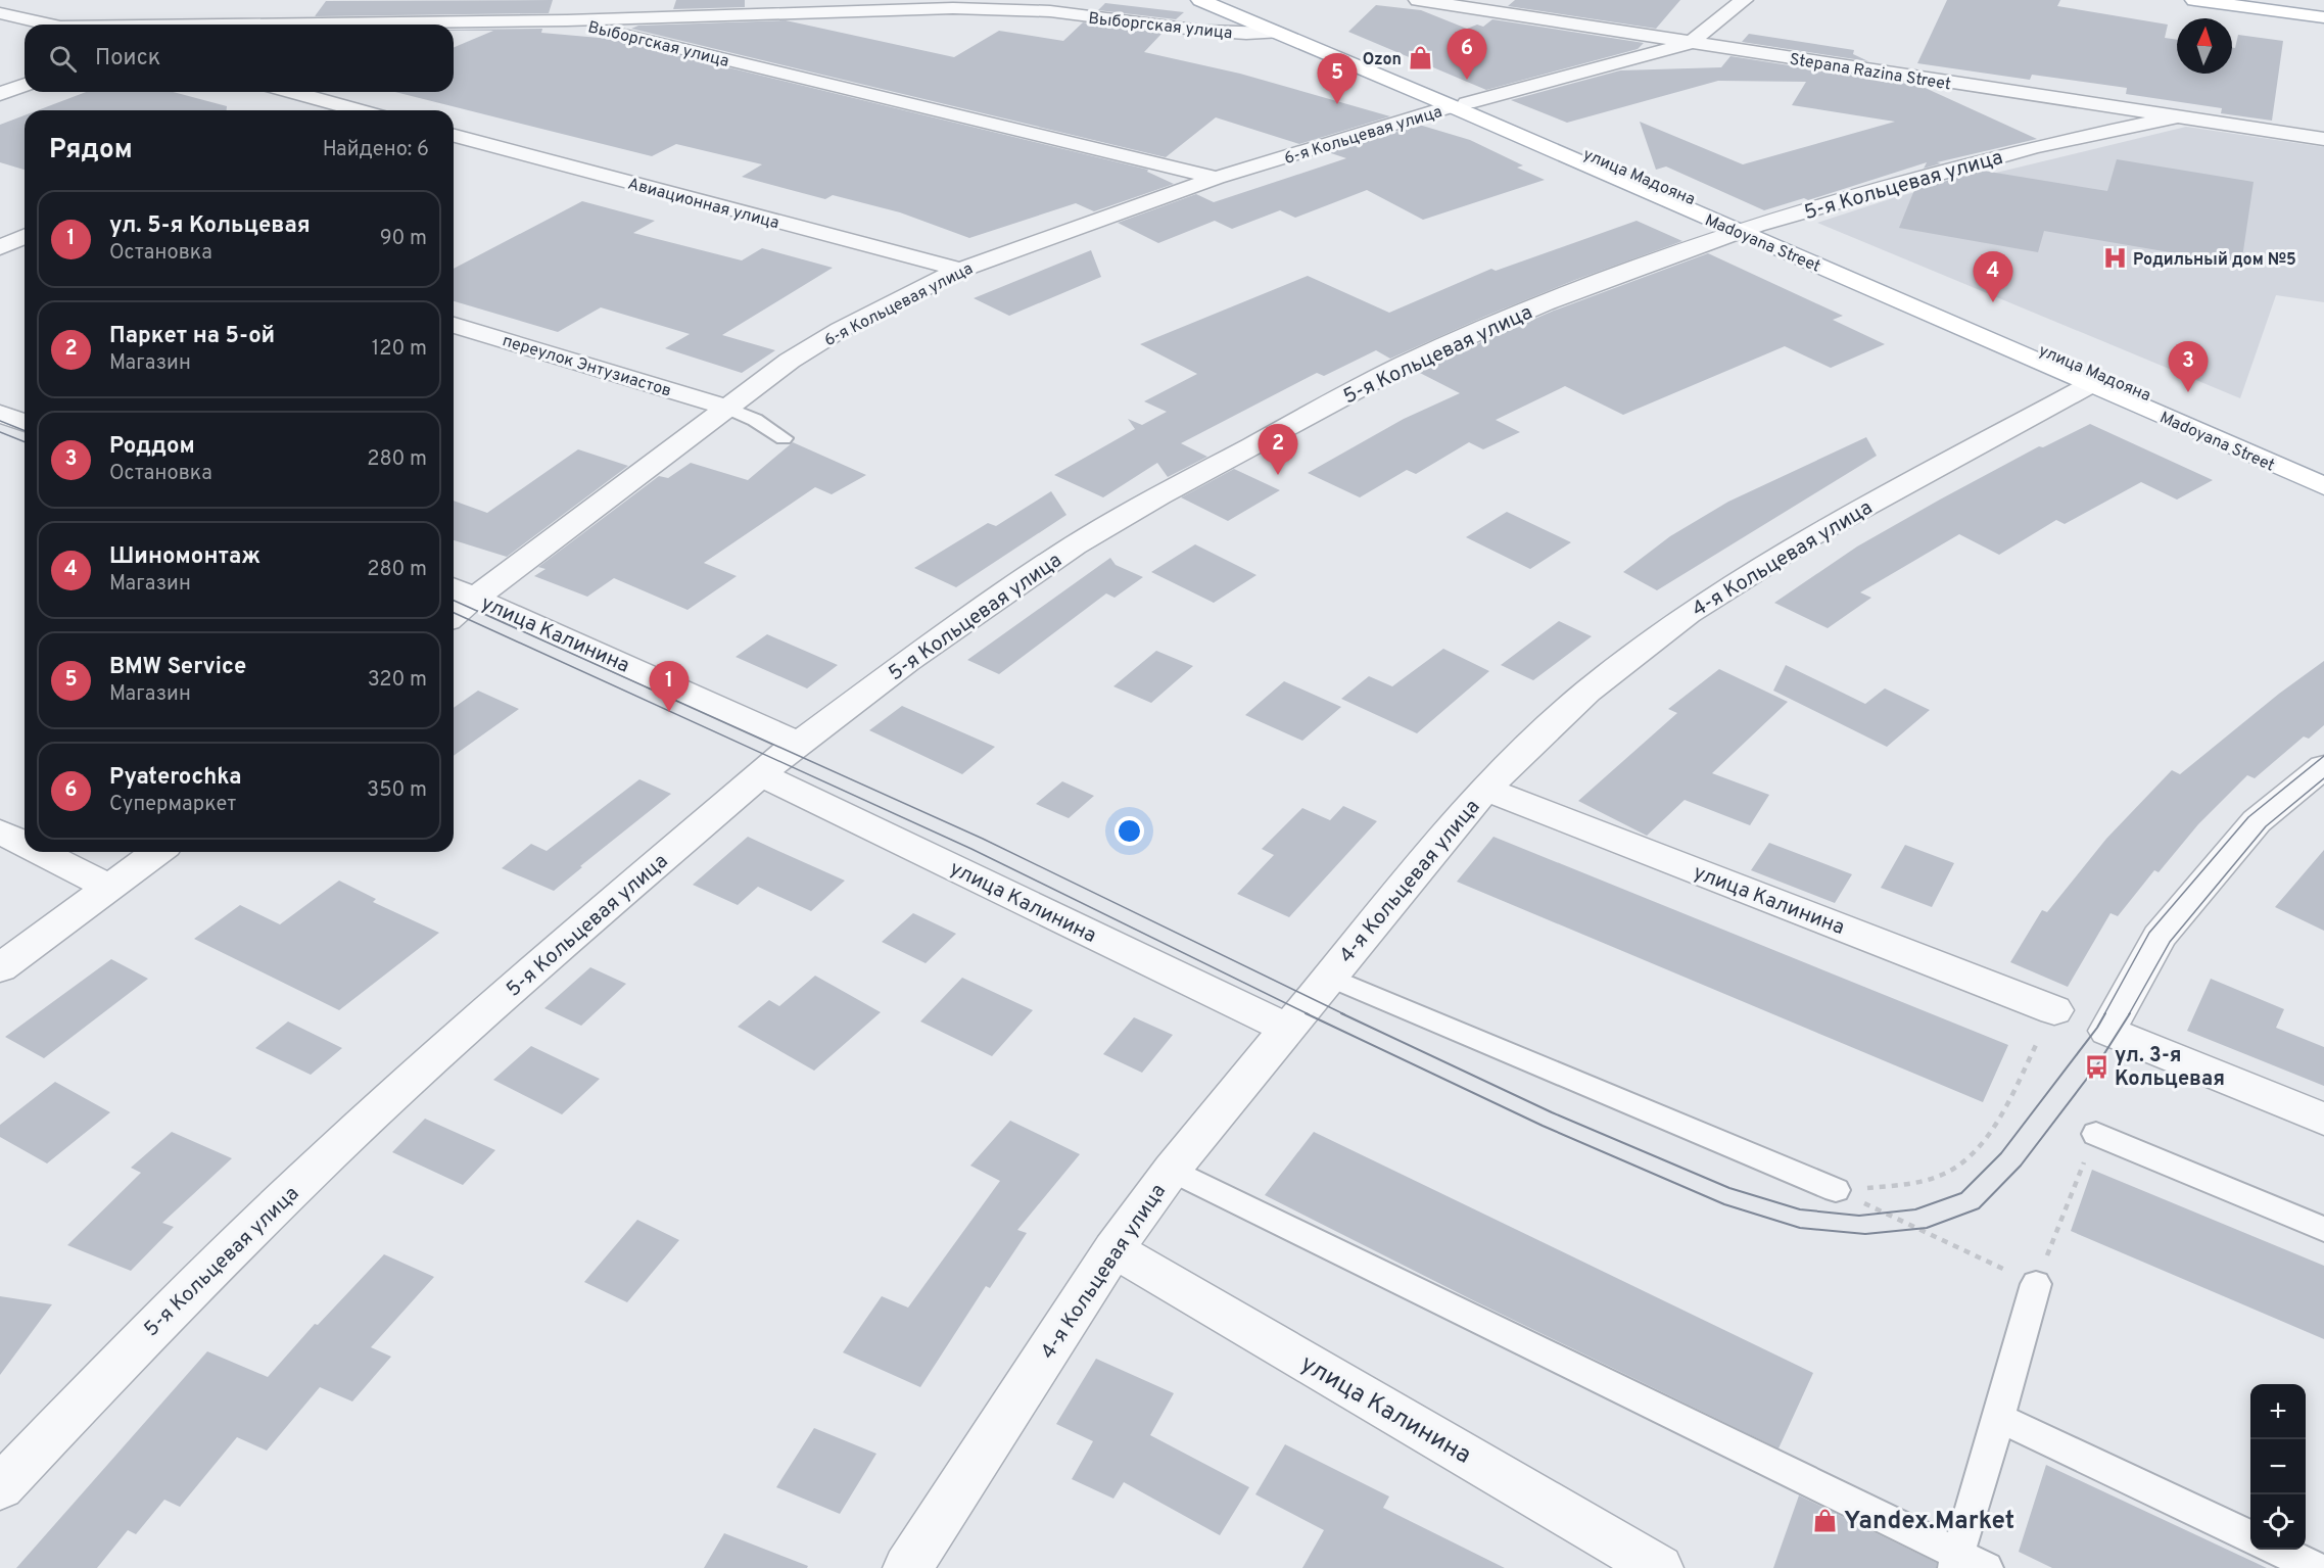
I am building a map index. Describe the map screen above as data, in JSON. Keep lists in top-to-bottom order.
{
  "streets": {
    "main road": ["улица Мадояна", "Madoyana Street"],
    "street": [
      "Выборгская улица",
      "Stepana Razina Street",
      "6-я Кольцевая улица",
      "5-я Кольцевая улица",
      "Авиационная улица",
      "переулок Энтузиастов",
      "4-я Кольцевая улица",
      "улица Калинина"
    ]
  },
  "crossings": [
    ["Выборгская улица", "6-я Кольцевая улица"],
    ["Выборгская улица", "Madoyana Street"],
    ["Stepana Razina Street", "6-я Кольцевая улица"],
    ["Stepana Razina Street", "5-я Кольцевая улица"],
    ["6-я Кольцевая улица", "Авиационная улица"],
    ["6-я Кольцевая улица", "Madoyana Street"],
    ["6-я Кольцевая улица", "переулок Энтузиастов"],
    ["6-я Кольцевая улица", "улица Калинина"],
    ["улица Мадояна", "5-я Кольцевая улица"],
    ["улица Мадояна", "Madoyana Street"],
    ["5-я Кольцевая улица", "Madoyana Street"],
    ["5-я Кольцевая улица", "улица Калинина"],
    ["Madoyana Street", "4-я Кольцевая улица"],
    ["4-я Кольцевая улица", "улица Калинина"]
  ],
  "places": {
    "shop": ["Ozon", "Yandex.Market"],
    "hospital": ["Родильный дом №5"],
    "bus stop": ["ул. 3-я Кольцевая"]
  },
  "north": "top",
  "page": {
    "search": "Поиск",
    "pins": [
      "6",
      "5",
      "4",
      "3",
      "2",
      "1"
    ],
    "heading": ["Рядом", "Найдено: 6"],
    "list": [
      {
        "mark": "1",
        "name": "ул. 5-я Кольцевая",
        "note": "Остановка",
        "value": "90 m"
      },
      {
        "mark": "2",
        "name": "Паркет на 5-ой",
        "note": "Магазин",
        "value": "120 m"
      },
      {
        "mark": "3",
        "name": "Роддом",
        "note": "Остановка",
        "value": "280 m"
      },
      {
        "mark": "4",
        "name": "Шиномонтаж",
        "note": "Магазин",
        "value": "280 m"
      },
      {
        "mark": "5",
        "name": "BMW Service",
        "note": "Магазин",
        "value": "320 m"
      },
      {
        "mark": "6",
        "name": "Pyaterochka",
        "note": "Супермаркет",
        "value": "350 m"
      }
    ],
    "map_buttons": ["+", "−"]
  }
}
